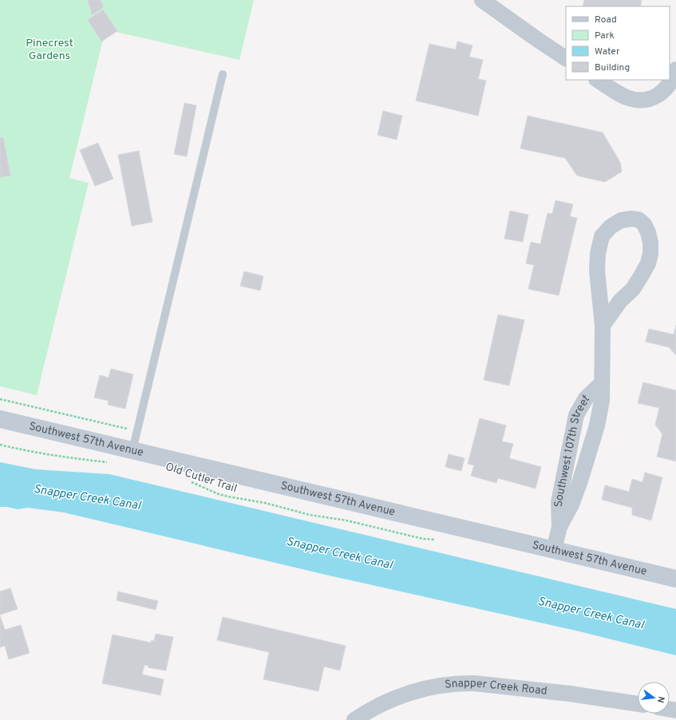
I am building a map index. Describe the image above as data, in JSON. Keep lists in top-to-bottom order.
{
  "streets": {
    "main road": ["Southwest 57th Avenue"],
    "street": ["Southwest 107th Street", "Snapper Creek Road"],
    "path": ["Old Cutler Trail"]
  },
  "crossings": [
    ["Southwest 57th Avenue", "Southwest 107th Street"]
  ],
  "water": ["Snapper Creek Canal"],
  "parks": ["Pinecrest Gardens"],
  "legend": [
    "Road",
    "Park",
    "Water",
    "Building"
  ],
  "north": "right"
}
